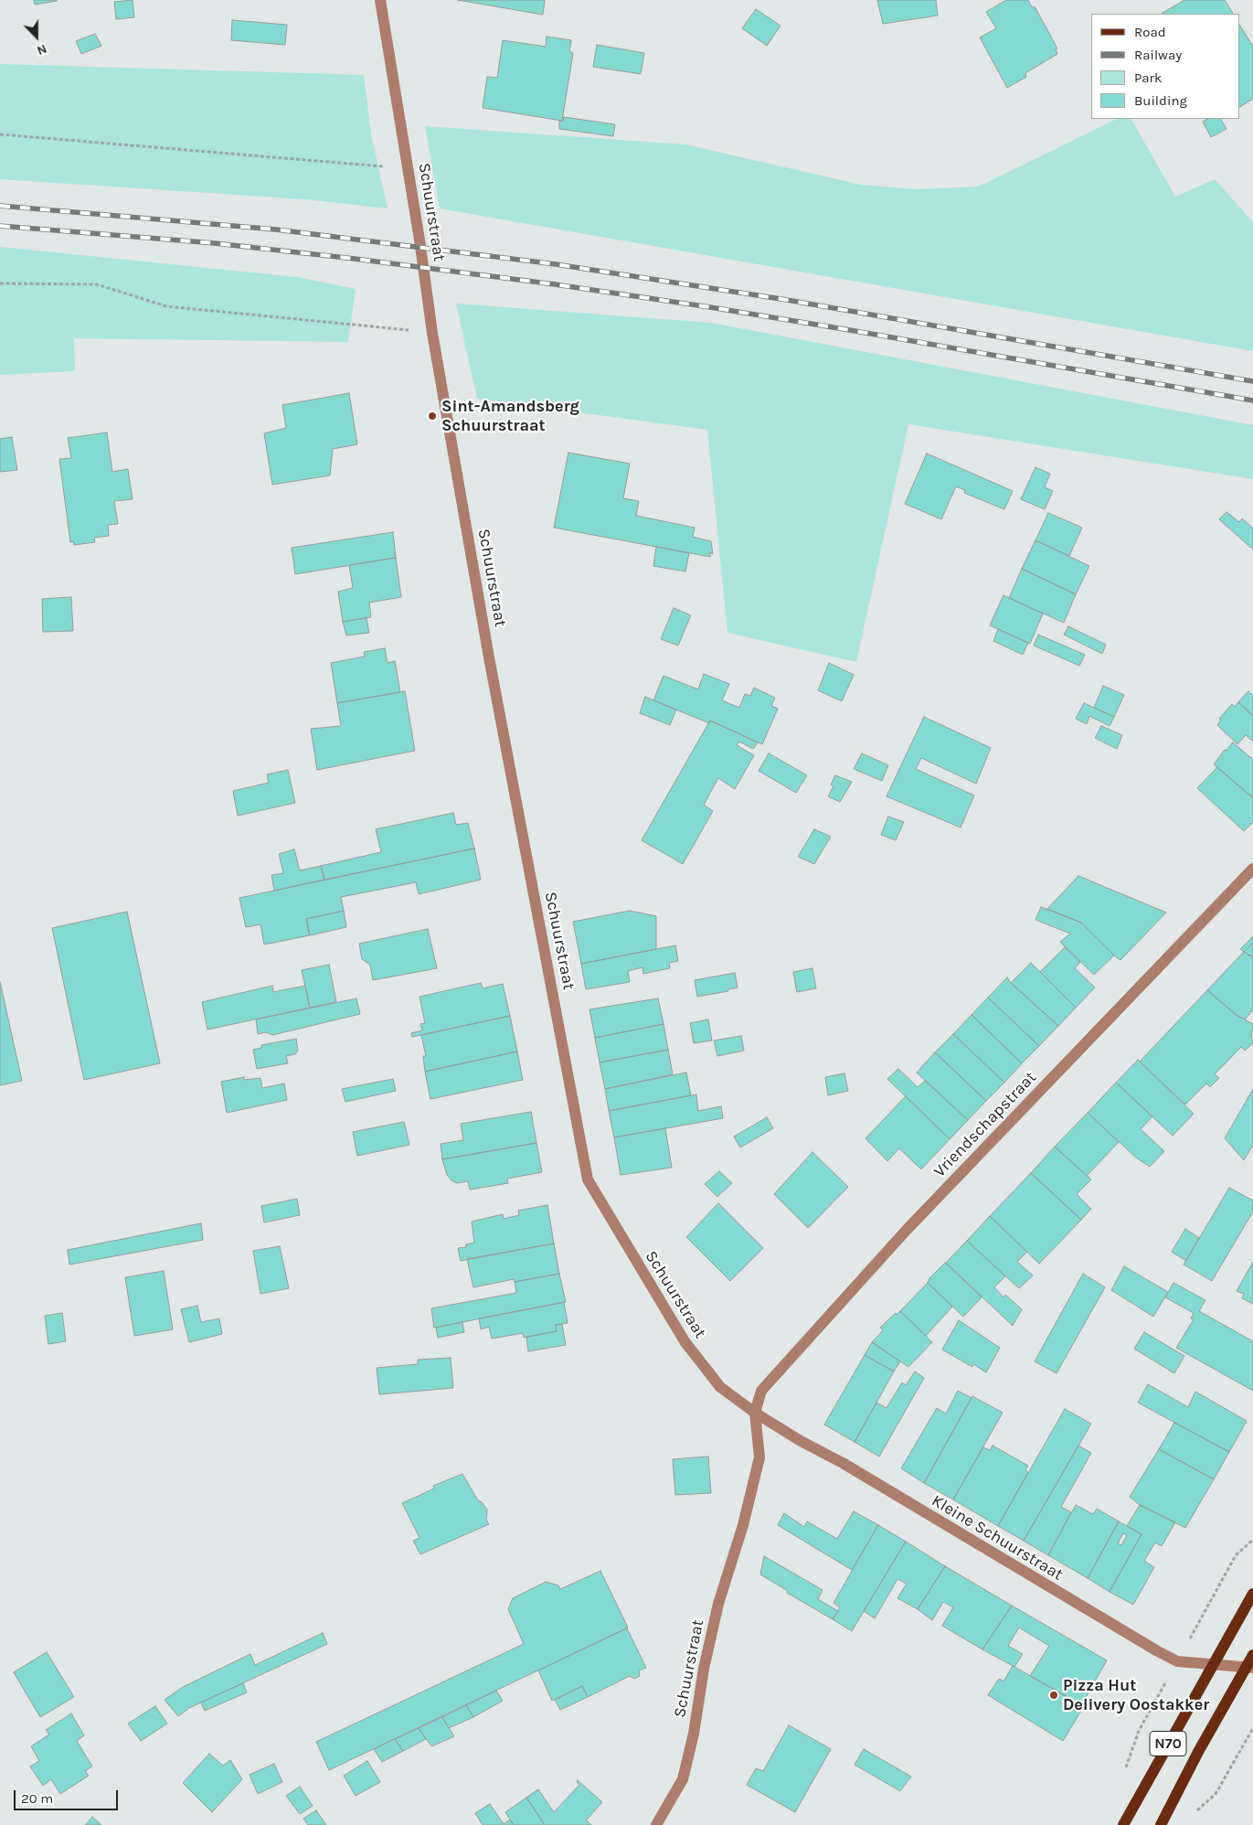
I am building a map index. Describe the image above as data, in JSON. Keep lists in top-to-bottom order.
{
  "streets": {
    "main road": ["N70"],
    "street": ["Schuurstraat", "Vriendschapstraat", "Kleine Schuurstraat"]
  },
  "crossings": [
    ["Schuurstraat", "Vriendschapstraat"],
    ["Schuurstraat", "Kleine Schuurstraat"],
    ["Vriendschapstraat", "Kleine Schuurstraat"],
    ["Kleine Schuurstraat", "N70"]
  ],
  "places": ["Sint-Amandsberg Schuurstraat", "Pizza Hut Delivery Oostakker"],
  "legend": [
    "Road",
    "Railway",
    "Park",
    "Building"
  ],
  "scale_bar": "20 m",
  "north": "bottom"
}
